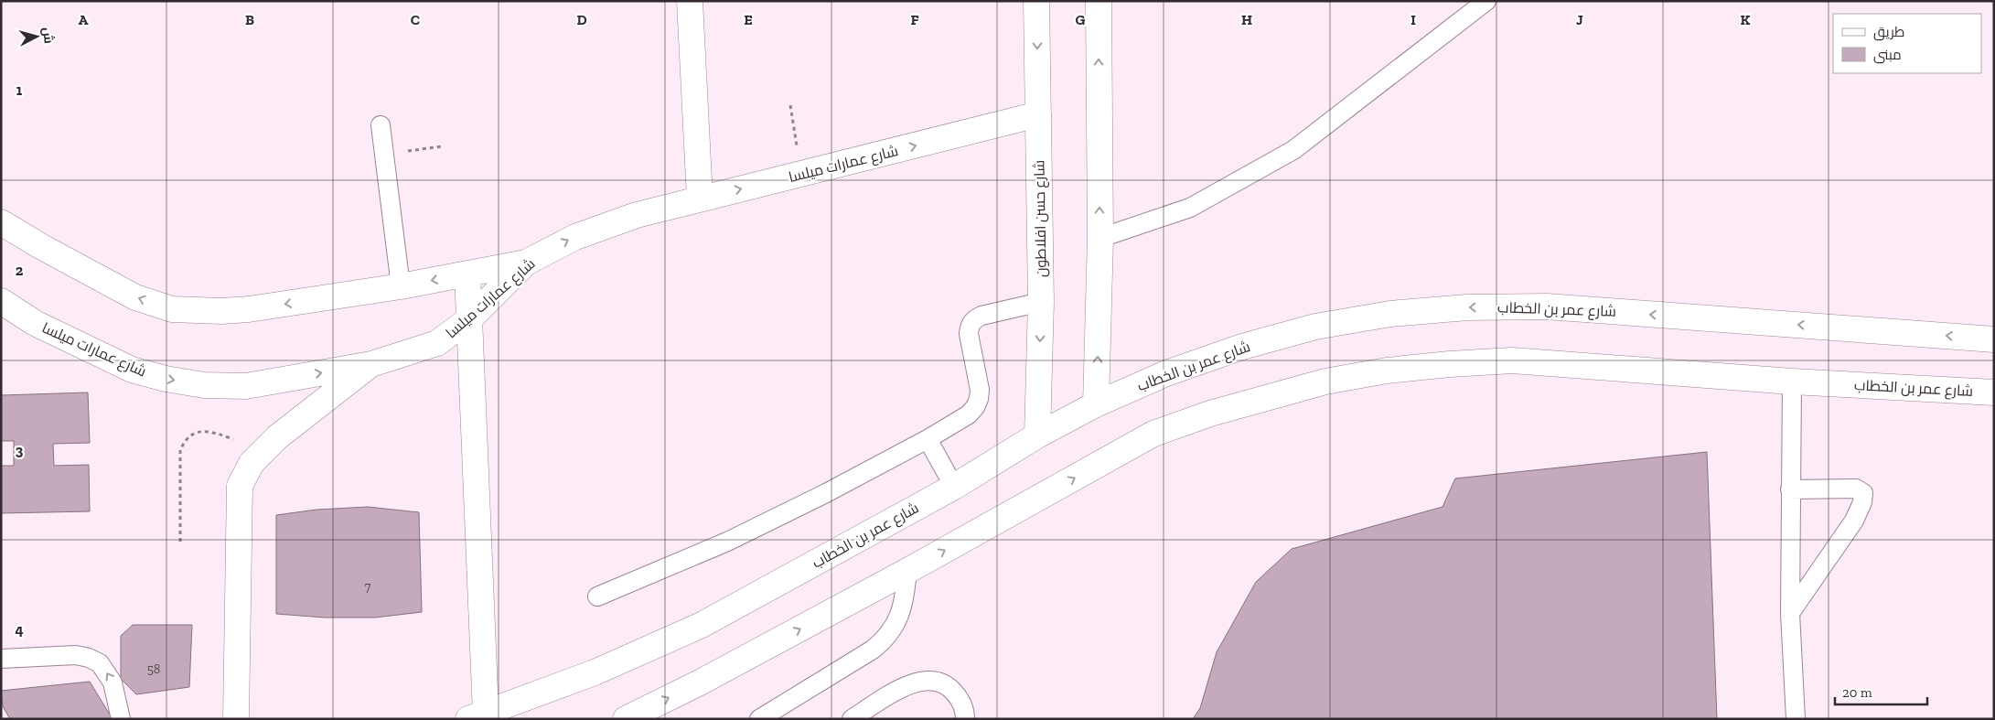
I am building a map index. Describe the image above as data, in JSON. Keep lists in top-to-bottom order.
{
  "streets": {
    "street": ["شارع عمارات ميلسا", "شارع حسن افلاطون", "شارع عمر بن الخطاب"]
  },
  "crossings": [
    ["شارع عمارات ميلسا", "شارع حسن افلاطون"],
    ["شارع حسن افلاطون", "شارع عمر بن الخطاب"]
  ],
  "house_numbers": ["7", "58"],
  "legend": ["طريق", "مبنى"],
  "scale_bar": "20 m",
  "north": "right",
  "grid": {
    "columns": [
      "A",
      "B",
      "C",
      "D",
      "E",
      "F",
      "G",
      "H",
      "I",
      "J",
      "K"
    ],
    "rows": [
      "1",
      "2",
      "3",
      "4"
    ]
  }
}
